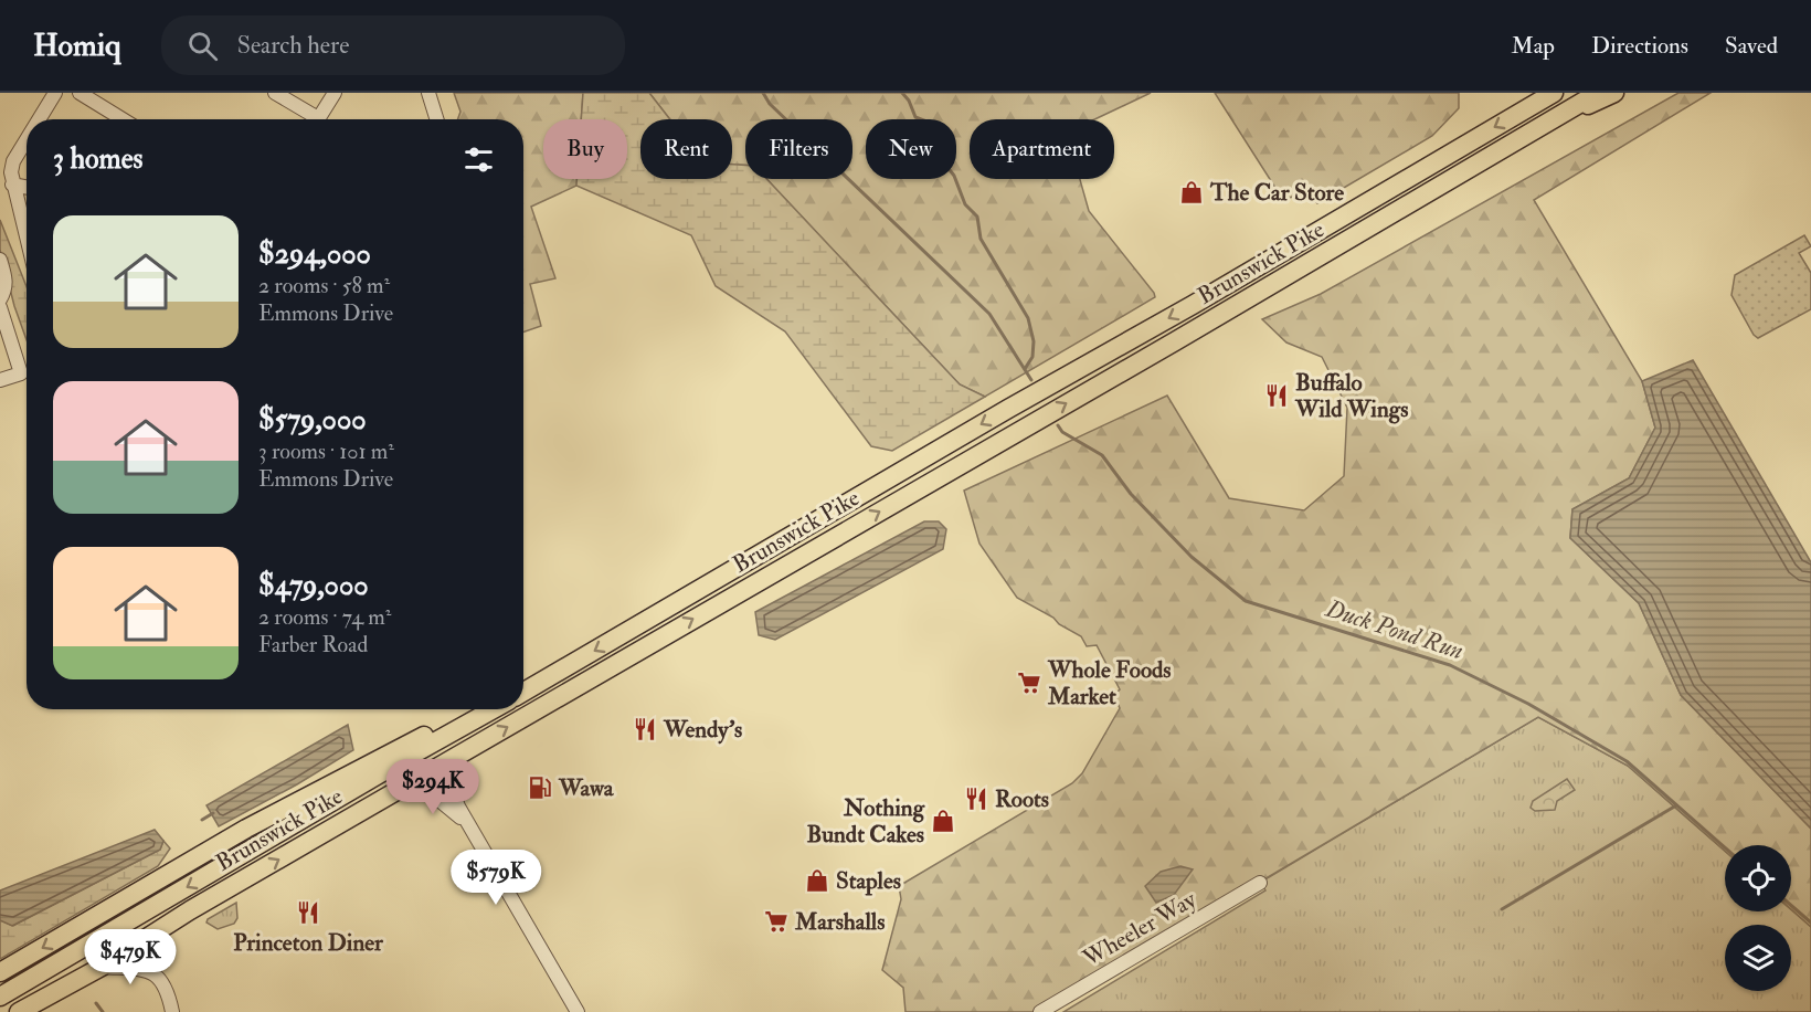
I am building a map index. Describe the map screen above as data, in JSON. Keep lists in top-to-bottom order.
{
  "streets": {
    "highway": ["Brunswick Pike"],
    "street": ["Wheeler Way"]
  },
  "water": ["Duck Pond Run"],
  "places": {
    "shop": ["The Car Store", "Nothing Bundt Cakes", "Staples"],
    "restaurant": [
      "Buffalo Wild Wings",
      "Wendy's",
      "Roots",
      "Princeton Diner"
    ],
    "supermarket": ["Whole Foods Market", "Marshalls"],
    "fuel station": ["Wawa"]
  },
  "page": {
    "header": "Homiq",
    "search": "Search here",
    "nav": ["Map", "Directions", "Saved"],
    "chip": [
      "Buy",
      "Rent",
      "Filters",
      "New",
      "Apartment"
    ],
    "heading": "3 homes",
    "list": [
      {
        "name": "$294,000",
        "note": "2 rooms · 58 m² · Emmons Drive"
      },
      {
        "name": "$579,000",
        "note": "3 rooms · 101 m² · Emmons Drive"
      },
      {
        "name": "$479,000",
        "note": "2 rooms · 74 m² · Farber Road"
      }
    ],
    "price": ["$294K", "$579K", "$479K"]
  }
}
